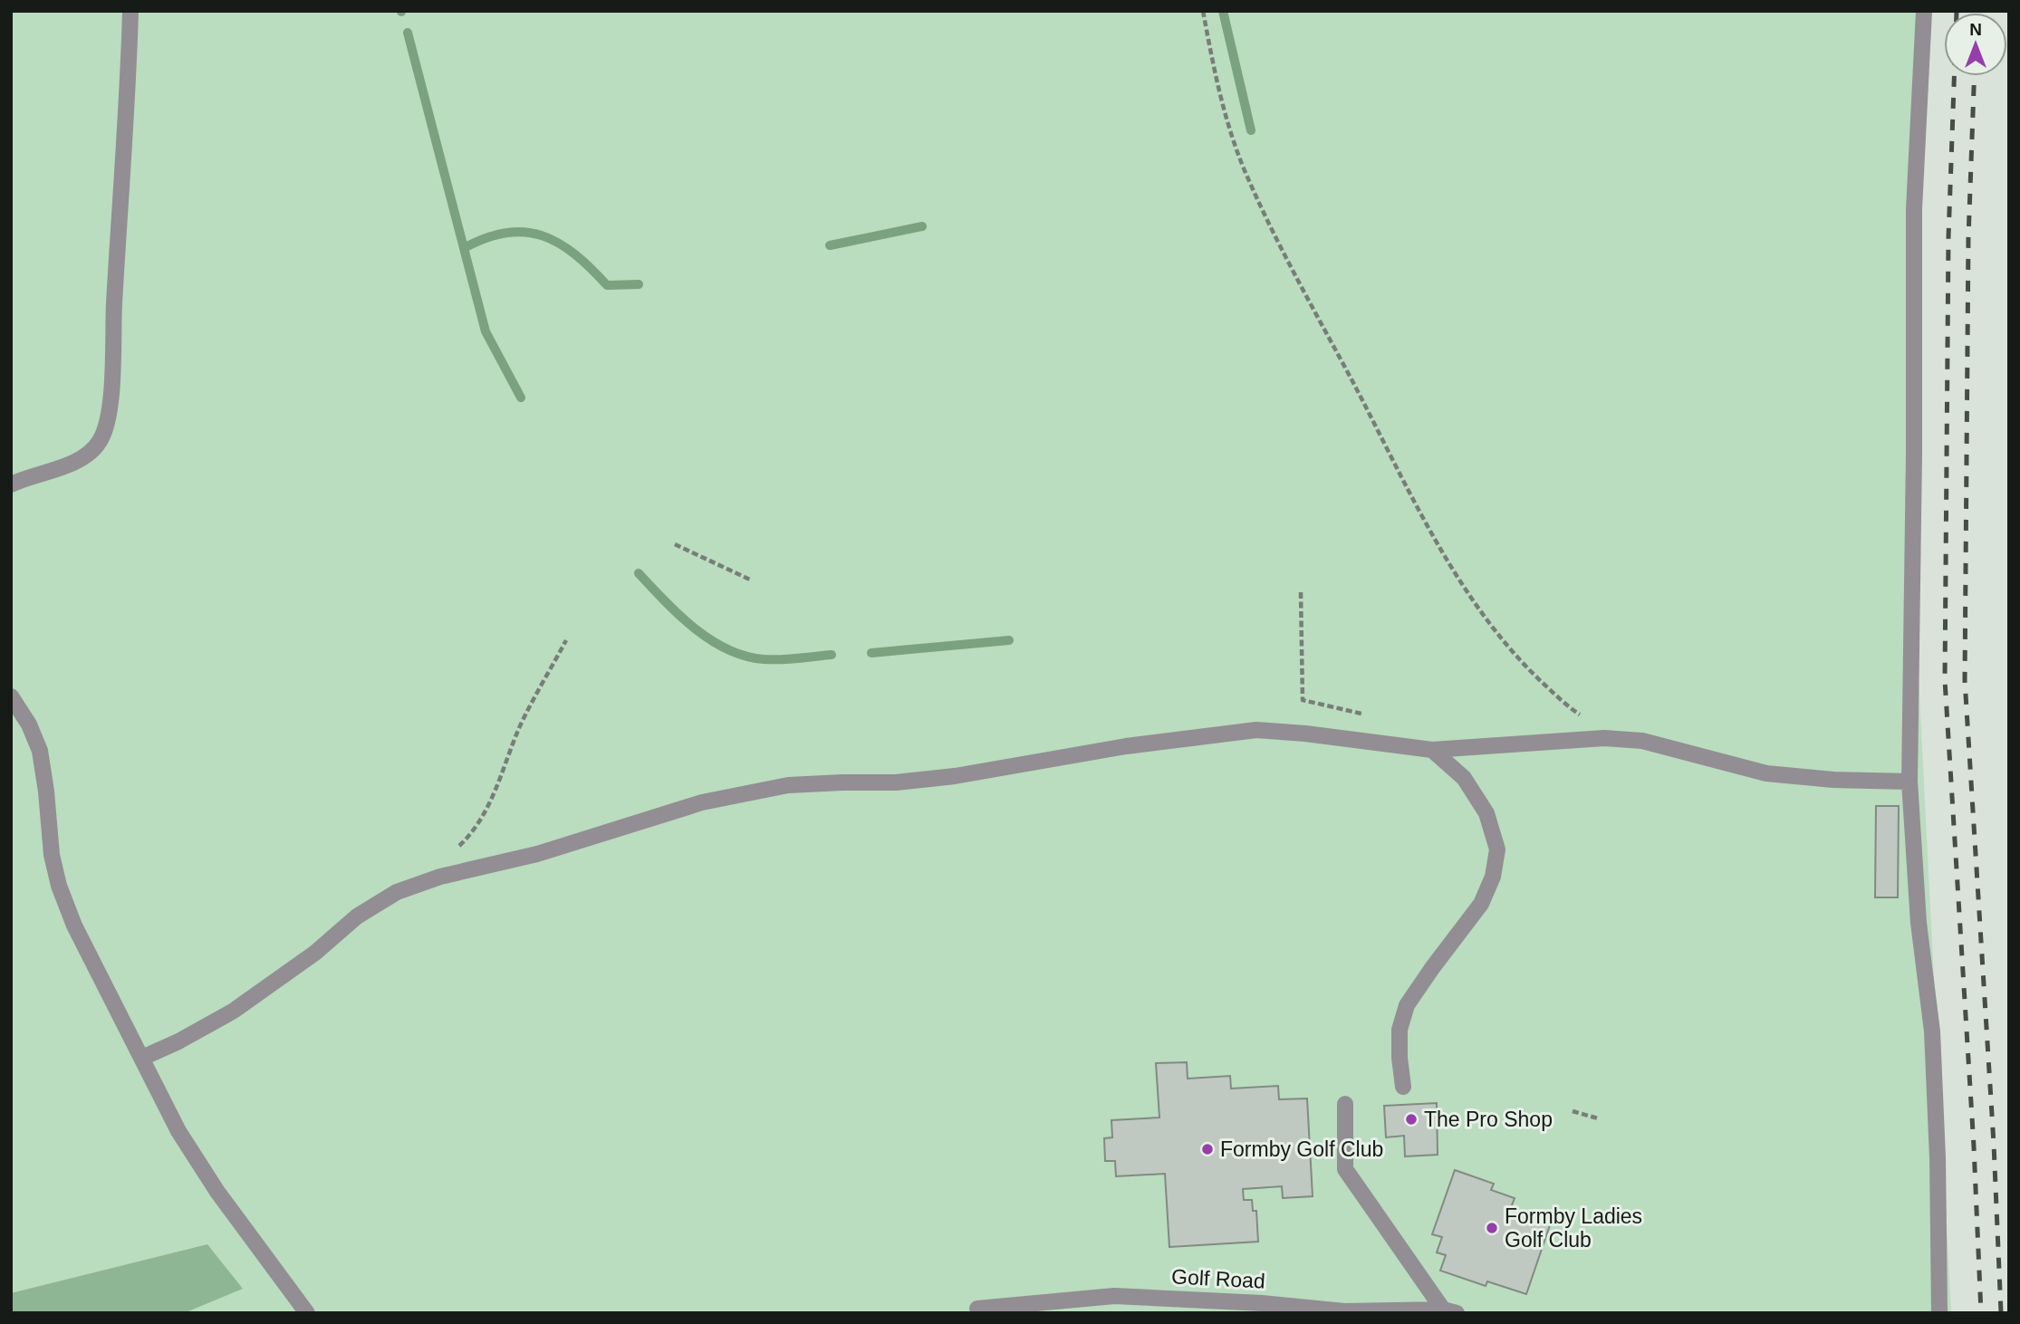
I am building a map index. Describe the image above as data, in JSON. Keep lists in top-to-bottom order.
{
  "streets": {
    "lane": ["Golf Road"]
  },
  "places": ["The Pro Shop", "Formby Golf Club", "Formby Ladies Golf Club"],
  "north": "top"
}
